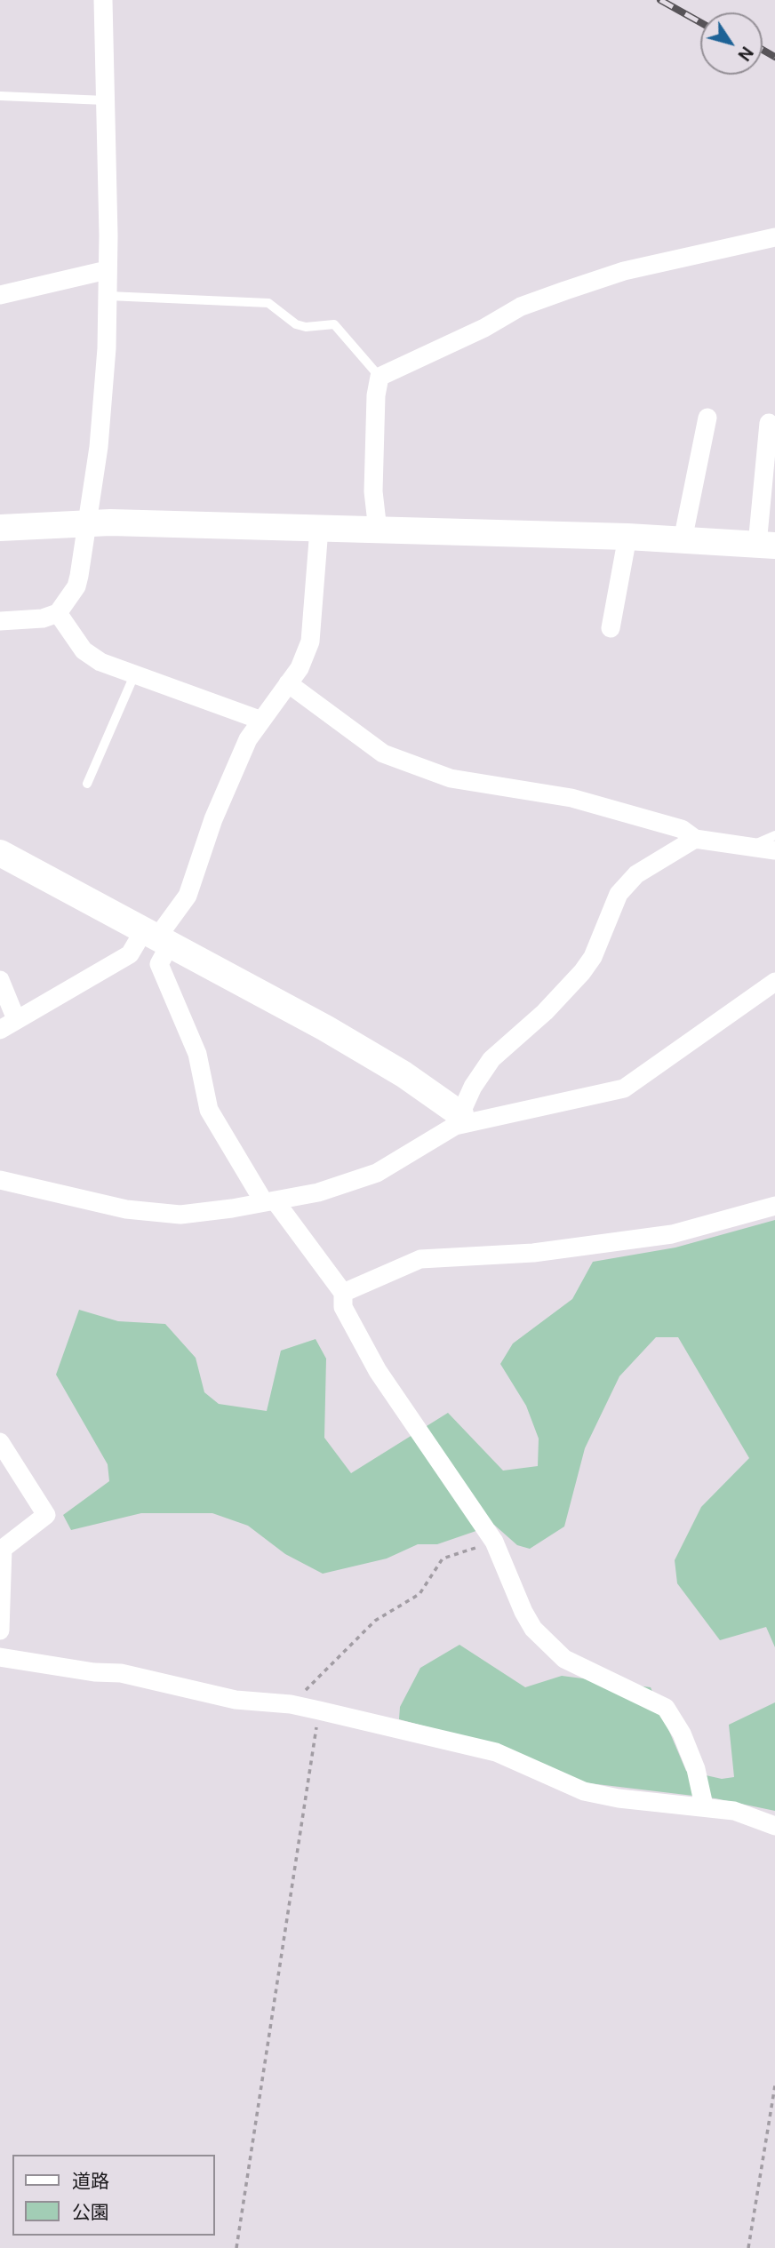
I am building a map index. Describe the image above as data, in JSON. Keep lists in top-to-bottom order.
{
  "legend": ["道路", "公園"],
  "north": "bottom right"
}
